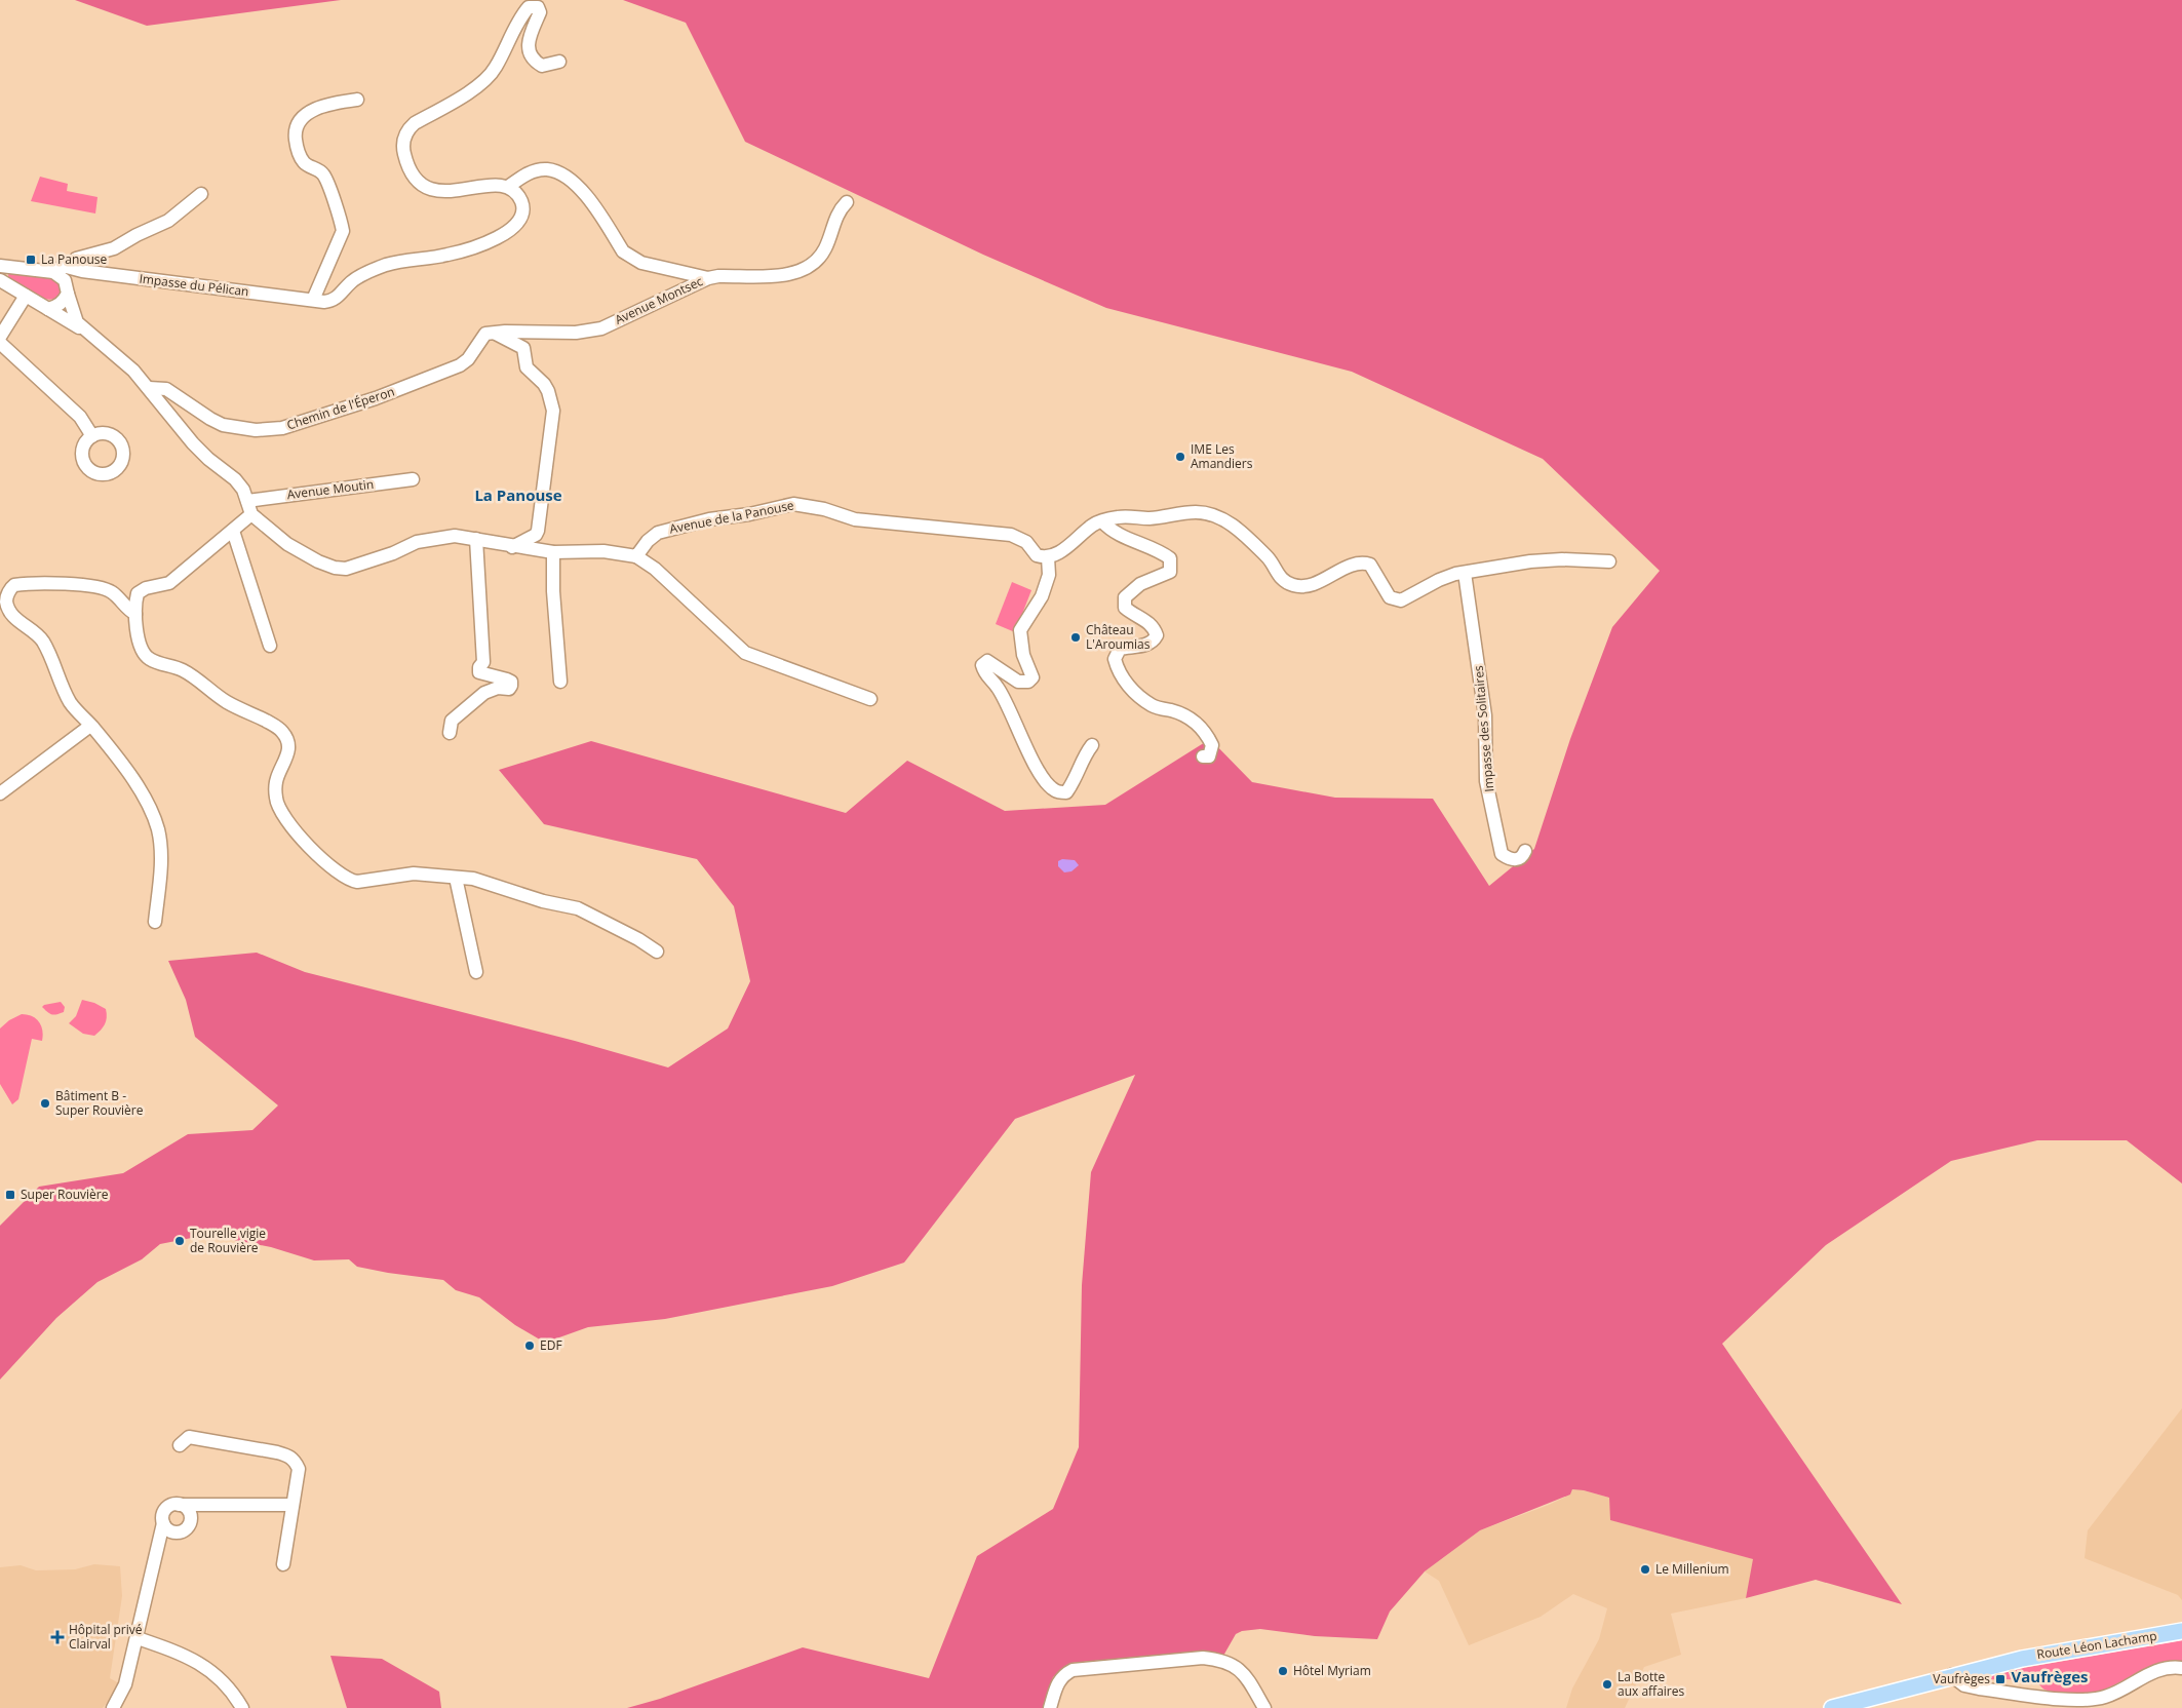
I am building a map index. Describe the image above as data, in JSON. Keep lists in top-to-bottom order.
{
  "streets": {
    "main road": ["Route Léon Lachamp"],
    "street": [
      "Impasse du Pélican",
      "Avenue Montsec",
      "Chemin de l'Éperon",
      "Avenue Moutin",
      "Avenue de la Panouse",
      "Impasse des Solitaires"
    ]
  },
  "crossings": [
    ["Avenue Montsec", "Chemin de l'Éperon"]
  ],
  "districts": ["La Panouse", "Vaufrèges"],
  "places": {
    "transit": ["La Panouse", "Super Rouvière", "Vaufrèges"],
    "other": [
      "IME Les Amandiers",
      "Château L'Aroumias",
      "Bâtiment B - Super Rouvière",
      "Tourelle vigie de Rouvière",
      "EDF",
      "Le Millenium",
      "Hôtel Myriam",
      "La Botte aux affaires"
    ],
    "health": ["Hôpital privé Clairval"]
  }
}
